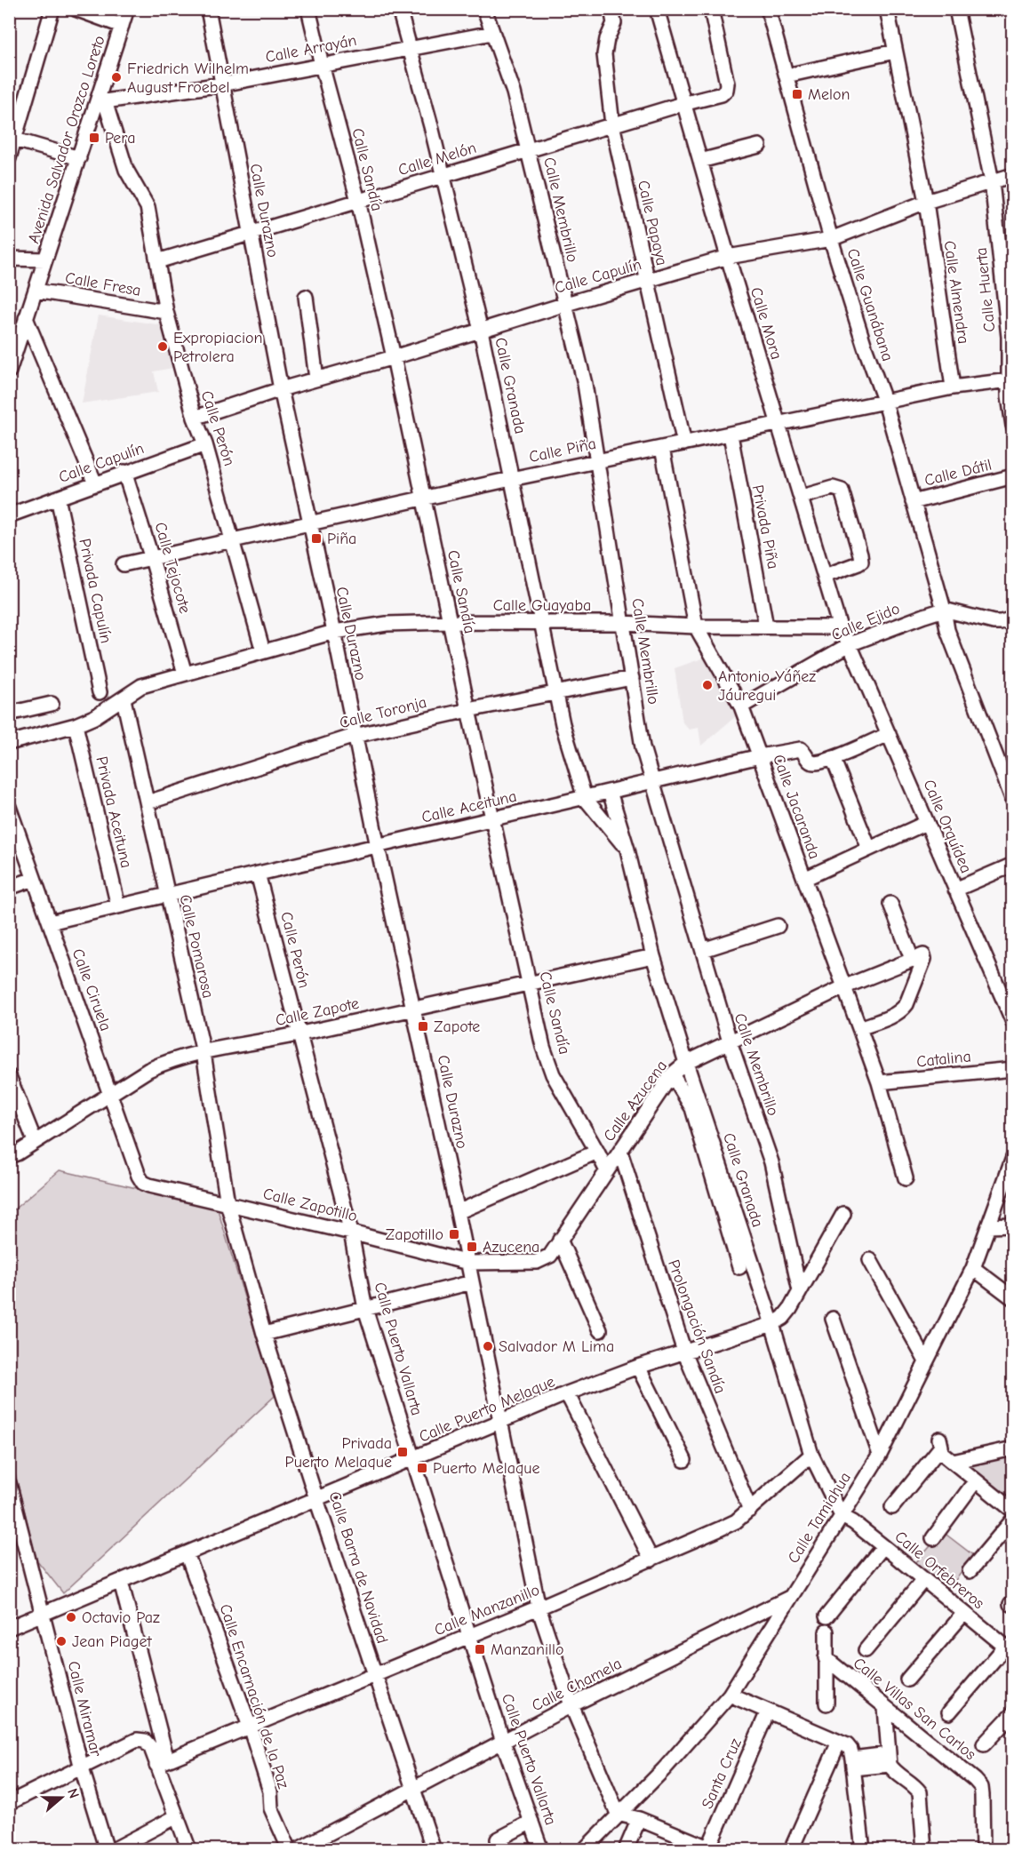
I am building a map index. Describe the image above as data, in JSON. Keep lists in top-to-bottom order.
{
  "streets": {
    "street": [
      "Calle Arrayán",
      "Avenida Salvador Orozco Loreto",
      "Calle Melón",
      "Calle Sandía",
      "Calle Membrillo",
      "Calle Durazno",
      "Calle Papaya",
      "Calle Capulín",
      "Calle Fresa",
      "Calle Huerta",
      "Calle Almendra",
      "Calle Guanábana",
      "Calle Mora",
      "Calle Granada",
      "Calle Perón",
      "Calle Piña",
      "Calle Dátil",
      "Privada Piña",
      "Calle Tejocote",
      "Privada Capulín",
      "Calle Guayaba",
      "Calle Ejido",
      "Calle Toronja",
      "Calle Aceituna",
      "Calle Jacaranda",
      "Privada Aceituna",
      "Calle Orquídea",
      "Calle Pomarosa",
      "Calle Ciruela",
      "Calle Zapote",
      "Catalina",
      "Calle Azucena",
      "Calle Zapotillo",
      "Prolongación Sandía",
      "Calle Puerto Vallarta",
      "Calle Puerto Melaque",
      "Calle Tamiahua",
      "Calle Barra de Navidad",
      "Calle Orfebreros",
      "Calle Manzanillo",
      "Calle Chamela",
      "Calle Encarnación de la Paz",
      "Calle Miramar",
      "Calle Villas San Carlos",
      "Santa Cruz"
    ]
  },
  "crossings": [
    ["Calle Arrayán", "Avenida Salvador Orozco Loreto"],
    ["Calle Arrayán", "Calle Sandía"],
    ["Calle Arrayán", "Calle Membrillo"],
    ["Calle Arrayán", "Calle Durazno"],
    ["Calle Arrayán", "Calle Granada"],
    ["Calle Arrayán", "Calle Perón"],
    ["Avenida Salvador Orozco Loreto", "Calle Fresa"],
    ["Avenida Salvador Orozco Loreto", "Calle Perón"],
    ["Calle Melón", "Calle Sandía"],
    ["Calle Melón", "Calle Membrillo"],
    ["Calle Melón", "Calle Durazno"],
    ["Calle Melón", "Calle Papaya"],
    ["Calle Melón", "Calle Mora"],
    ["Calle Melón", "Calle Granada"],
    ["Calle Melón", "Calle Perón"],
    ["Calle Sandía", "Calle Capulín"],
    ["Calle Sandía", "Calle Piña"],
    ["Calle Sandía", "Calle Guayaba"],
    ["Calle Sandía", "Calle Toronja"],
    ["Calle Sandía", "Calle Aceituna"],
    ["Calle Sandía", "Calle Zapote"],
    ["Calle Sandía", "Calle Azucena"],
    ["Calle Membrillo", "Calle Capulín"],
    ["Calle Membrillo", "Calle Piña"],
    ["Calle Membrillo", "Calle Guayaba"],
    ["Calle Membrillo", "Calle Toronja"],
    ["Calle Membrillo", "Calle Aceituna"],
    ["Calle Membrillo", "Calle Azucena"],
    ["Calle Membrillo", "Calle Puerto Melaque"],
    ["Calle Durazno", "Calle Capulín"],
    ["Calle Durazno", "Calle Piña"],
    ["Calle Durazno", "Calle Guayaba"],
    ["Calle Durazno", "Calle Toronja"],
    ["Calle Durazno", "Calle Aceituna"],
    ["Calle Durazno", "Calle Zapote"],
    ["Calle Durazno", "Calle Azucena"],
    ["Calle Durazno", "Calle Zapotillo"],
    ["Calle Durazno", "Calle Puerto Melaque"],
    ["Calle Durazno", "Calle Tamiahua"],
    ["Calle Durazno", "Calle Manzanillo"],
    ["Calle Durazno", "Calle Chamela"],
    ["Calle Papaya", "Calle Capulín"],
    ["Calle Papaya", "Calle Piña"],
    ["Calle Capulín", "Calle Huerta"],
    ["Calle Capulín", "Calle Almendra"],
    ["Calle Capulín", "Calle Guanábana"],
    ["Calle Capulín", "Calle Mora"],
    ["Calle Capulín", "Calle Granada"],
    ["Calle Capulín", "Calle Perón"],
    ["Calle Capulín", "Calle Tejocote"],
    ["Calle Capulín", "Privada Capulín"],
    ["Calle Fresa", "Calle Perón"],
    ["Calle Huerta", "Calle Piña"],
    ["Calle Almendra", "Calle Piña"],
    ["Calle Guanábana", "Calle Piña"],
    ["Calle Guanábana", "Calle Dátil"],
    ["Calle Guanábana", "Calle Ejido"],
    ["Calle Mora", "Calle Piña"],
    ["Calle Mora", "Calle Guayaba"],
    ["Calle Mora", "Calle Ejido"],
    ["Calle Mora", "Calle Orquídea"],
    ["Calle Granada", "Calle Piña"],
    ["Calle Granada", "Calle Guayaba"],
    ["Calle Granada", "Calle Toronja"],
    ["Calle Granada", "Calle Aceituna"],
    ["Calle Granada", "Calle Zapote"],
    ["Calle Granada", "Calle Azucena"],
    ["Calle Granada", "Calle Puerto Melaque"],
    ["Calle Granada", "Calle Tamiahua"],
    ["Calle Granada", "Calle Orfebreros"],
    ["Calle Granada", "Calle Manzanillo"],
    ["Calle Perón", "Calle Piña"],
    ["Calle Perón", "Calle Guayaba"],
    ["Calle Perón", "Calle Aceituna"],
    ["Calle Perón", "Calle Zapote"],
    ["Calle Perón", "Calle Puerto Vallarta"],
    ["Calle Piña", "Privada Piña"],
    ["Calle Piña", "Calle Tejocote"],
    ["Calle Piña", "Calle Jacaranda"],
    ["Privada Piña", "Calle Guayaba"],
    ["Calle Tejocote", "Calle Guayaba"],
    ["Calle Guayaba", "Calle Jacaranda"],
    ["Calle Guayaba", "Privada Aceituna"],
    ["Calle Guayaba", "Calle Pomarosa"],
    ["Calle Ejido", "Calle Jacaranda"],
    ["Calle Ejido", "Calle Orquídea"],
    ["Calle Toronja", "Calle Pomarosa"],
    ["Calle Aceituna", "Calle Jacaranda"],
    ["Calle Aceituna", "Privada Aceituna"],
    ["Calle Aceituna", "Calle Orquídea"],
    ["Calle Aceituna", "Calle Pomarosa"],
    ["Calle Aceituna", "Calle Ciruela"],
    ["Calle Jacaranda", "Catalina"],
    ["Calle Jacaranda", "Calle Azucena"],
    ["Calle Pomarosa", "Calle Zapote"],
    ["Calle Pomarosa", "Calle Zapotillo"],
    ["Calle Pomarosa", "Calle Barra de Navidad"],
    ["Calle Ciruela", "Calle Zapote"],
    ["Calle Ciruela", "Calle Zapotillo"],
    ["Calle Zapote", "Calle Puerto Vallarta"],
    ["Calle Azucena", "Calle Zapotillo"],
    ["Calle Azucena", "Prolongación Sandía"],
    ["Calle Zapotillo", "Calle Puerto Vallarta"],
    ["Calle Zapotillo", "Calle Barra de Navidad"],
    ["Prolongación Sandía", "Calle Puerto Melaque"],
    ["Prolongación Sandía", "Calle Manzanillo"],
    ["Calle Puerto Vallarta", "Calle Puerto Melaque"],
    ["Calle Puerto Vallarta", "Calle Manzanillo"],
    ["Calle Puerto Vallarta", "Calle Chamela"],
    ["Calle Puerto Melaque", "Calle Barra de Navidad"],
    ["Calle Puerto Melaque", "Calle Encarnación de la Paz"],
    ["Calle Puerto Melaque", "Calle Miramar"],
    ["Calle Tamiahua", "Calle Orfebreros"],
    ["Calle Tamiahua", "Calle Chamela"],
    ["Calle Barra de Navidad", "Calle Manzanillo"],
    ["Calle Barra de Navidad", "Calle Chamela"],
    ["Calle Manzanillo", "Calle Encarnación de la Paz"]
  ],
  "places": {
    "other": [
      "Friedrich Wilhelm August Froebel",
      "Expropiacion Petrolera",
      "Antonio Yáñez Jáuregui",
      "Salvador M Lima",
      "Octavio Paz",
      "Jean Piaget"
    ],
    "transit": [
      "Melon",
      "Pera",
      "Piña",
      "Zapote",
      "Zapotillo",
      "Azucena",
      "Privada Puerto Melaque",
      "Puerto Melaque",
      "Manzanillo"
    ]
  },
  "north": "right"
}
